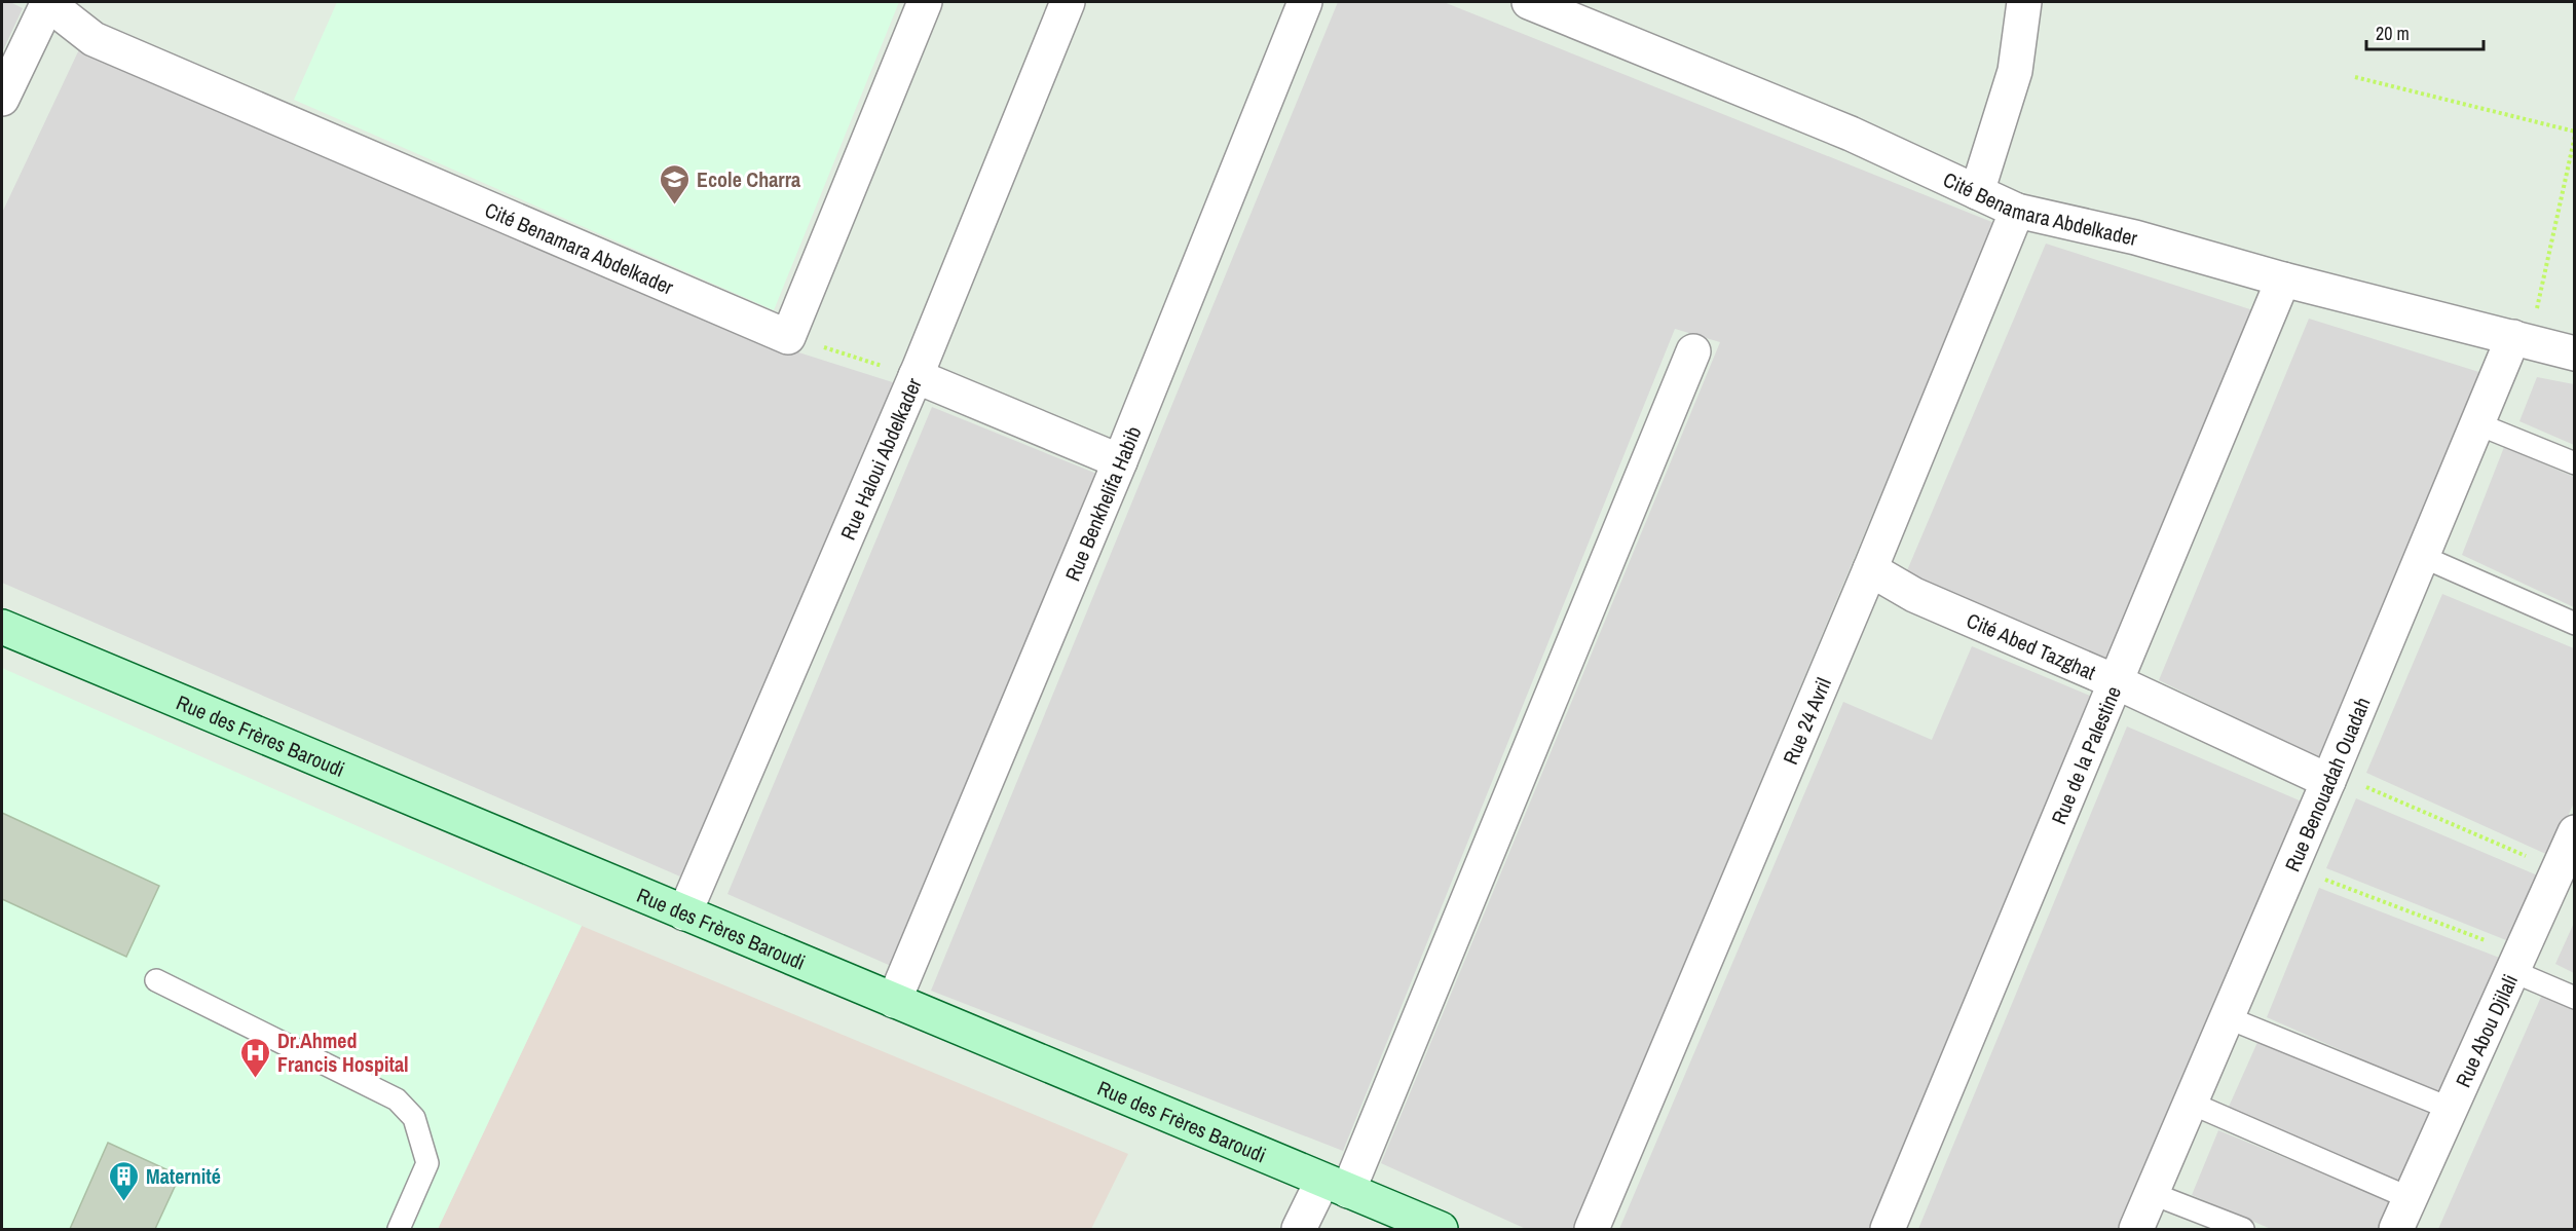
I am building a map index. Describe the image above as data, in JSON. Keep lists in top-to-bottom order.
{
  "streets": {
    "street": [
      "Cité Benamara Abdelkader",
      "Rue Haloui Abdelkader",
      "Rue Benkhelifa Habib",
      "Cité Abed Tazghat",
      "Rue 24 Avril",
      "Rue des Frères Baroudi",
      "Rue de la Palestine",
      "Rue Benouadah Ouadah",
      "Rue Abou Djilali"
    ]
  },
  "crossings": [
    ["Cité Benamara Abdelkader", "Rue 24 Avril"],
    ["Cité Benamara Abdelkader", "Rue de la Palestine"],
    ["Cité Benamara Abdelkader", "Rue Benouadah Ouadah"],
    ["Rue Haloui Abdelkader", "Rue des Frères Baroudi"],
    ["Rue Benkhelifa Habib", "Rue des Frères Baroudi"],
    ["Cité Abed Tazghat", "Rue 24 Avril"],
    ["Cité Abed Tazghat", "Rue de la Palestine"],
    ["Cité Abed Tazghat", "Rue Benouadah Ouadah"]
  ],
  "places": {
    "school or university": ["Ecole Charra"],
    "hospital": ["Dr.Ahmed Francis Hospital"],
    "building": ["Maternité"]
  },
  "scale_bar": "20 m"
}
